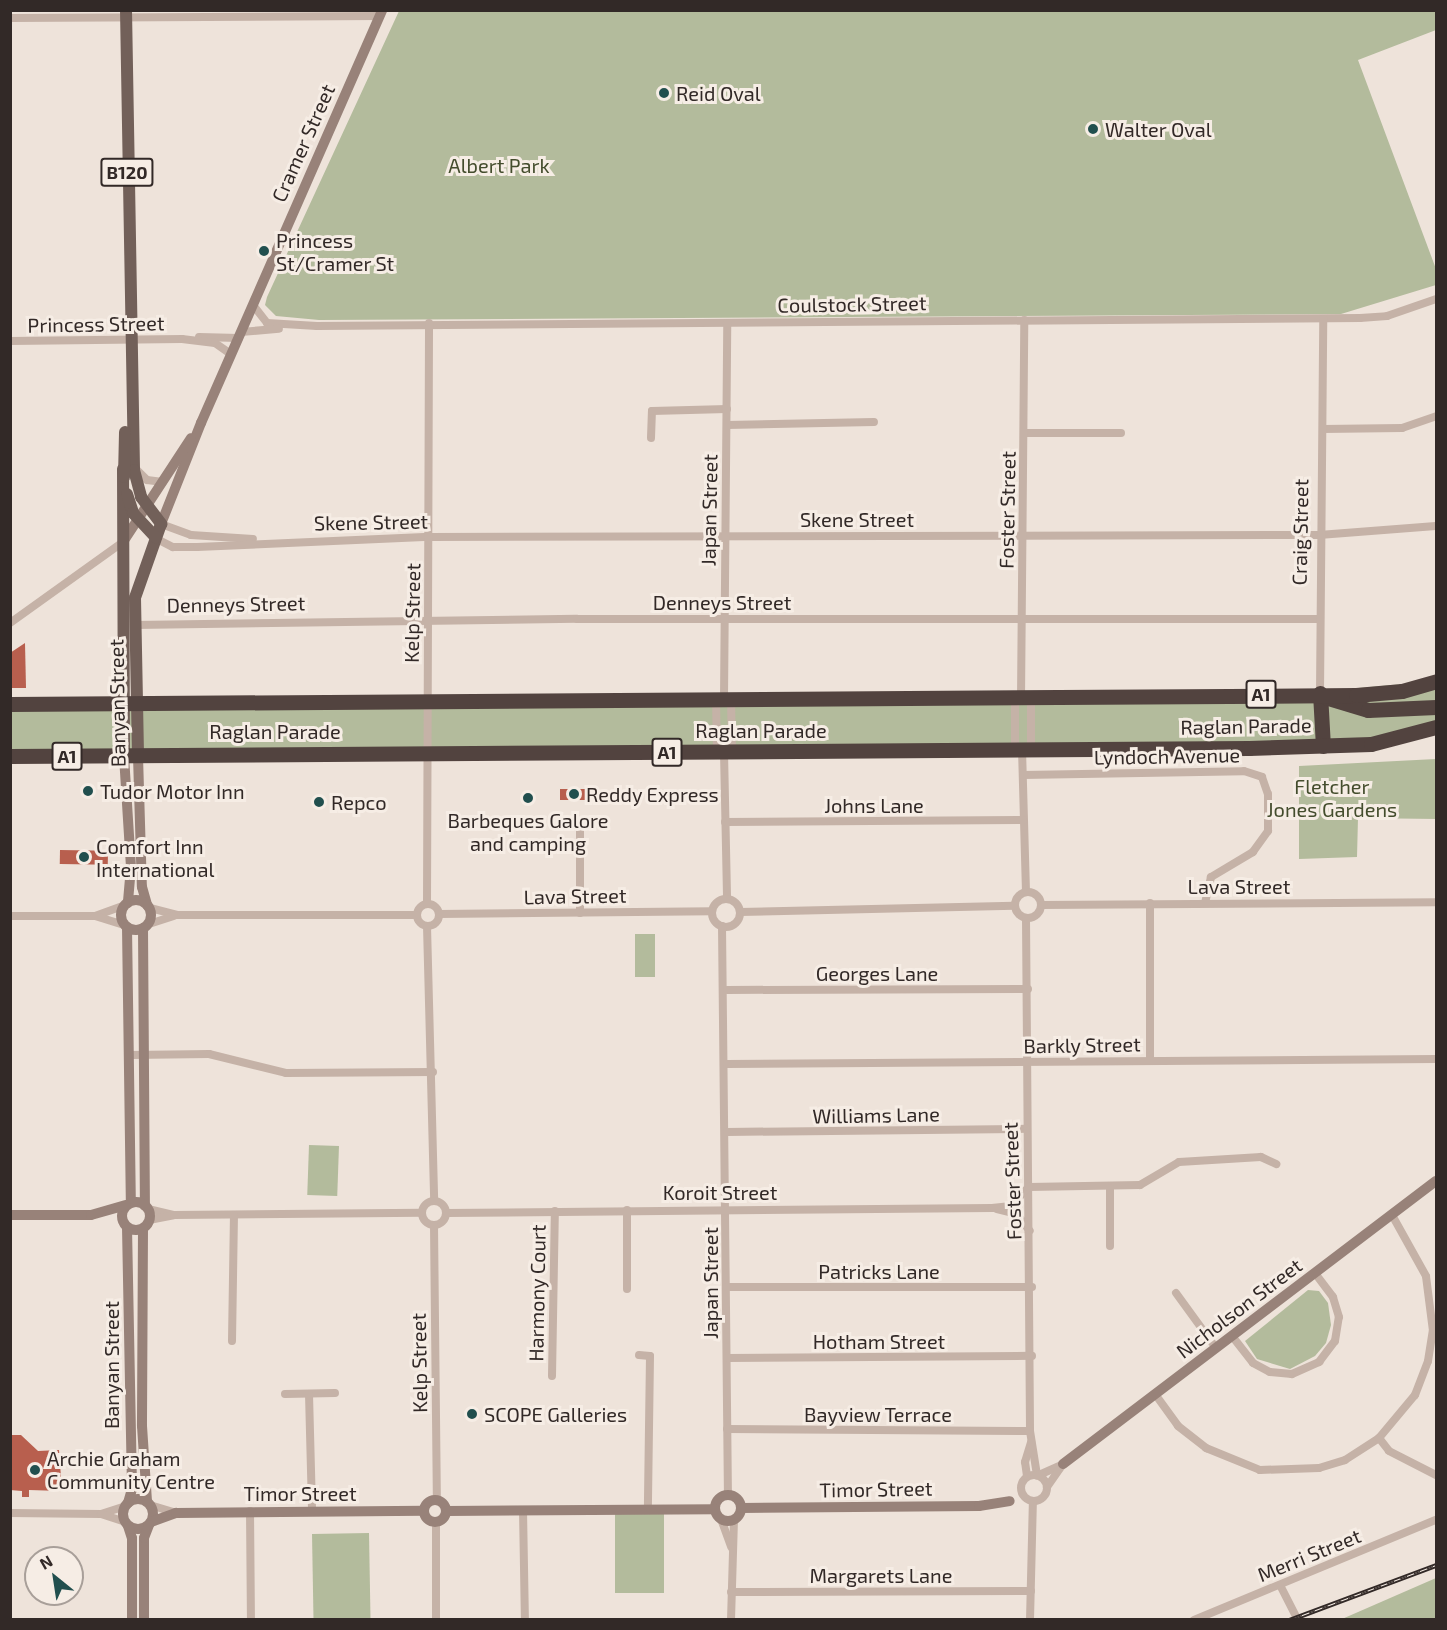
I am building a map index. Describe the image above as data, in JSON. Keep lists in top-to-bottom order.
{
  "streets": {
    "highway": ["Craig Street", "A1", "Raglan Parade"],
    "main road": ["B120", "Banyan Street"],
    "street": [
      "Cramer Street",
      "Coulstock Street",
      "Princess Street",
      "Japan Street",
      "Foster Street",
      "Skene Street",
      "Denneys Street",
      "Kelp Street",
      "Lyndoch Avenue",
      "Johns Lane",
      "Lava Street",
      "Georges Lane",
      "Barkly Street",
      "Williams Lane",
      "Koroit Street",
      "Patricks Lane",
      "Harmony Court",
      "Nicholson Street",
      "Hotham Street",
      "Bayview Terrace",
      "Timor Street",
      "Merri Street",
      "Margarets Lane"
    ]
  },
  "crossings": [
    ["Cramer Street", "B120"],
    ["Cramer Street", "Coulstock Street"],
    ["Cramer Street", "Princess Street"],
    ["Cramer Street", "Skene Street"],
    ["Cramer Street", "Banyan Street"],
    ["B120", "Princess Street"],
    ["B120", "Skene Street"],
    ["B120", "Banyan Street"],
    ["Coulstock Street", "Princess Street"],
    ["Coulstock Street", "Japan Street"],
    ["Coulstock Street", "Foster Street"],
    ["Coulstock Street", "Craig Street"],
    ["Coulstock Street", "Kelp Street"],
    ["Japan Street", "Skene Street"],
    ["Japan Street", "Denneys Street"],
    ["Japan Street", "Raglan Parade"],
    ["Japan Street", "Johns Lane"],
    ["Japan Street", "Lava Street"],
    ["Japan Street", "Georges Lane"],
    ["Japan Street", "Barkly Street"],
    ["Japan Street", "Williams Lane"],
    ["Japan Street", "Koroit Street"],
    ["Japan Street", "Patricks Lane"],
    ["Japan Street", "Hotham Street"],
    ["Japan Street", "Bayview Terrace"],
    ["Japan Street", "Timor Street"],
    ["Foster Street", "Skene Street"],
    ["Foster Street", "Denneys Street"],
    ["Foster Street", "Raglan Parade"],
    ["Foster Street", "Lava Street"],
    ["Foster Street", "Georges Lane"],
    ["Foster Street", "Barkly Street"],
    ["Foster Street", "Williams Lane"],
    ["Foster Street", "Koroit Street"],
    ["Foster Street", "Patricks Lane"],
    ["Foster Street", "Nicholson Street"],
    ["Foster Street", "Hotham Street"],
    ["Foster Street", "Bayview Terrace"],
    ["Skene Street", "Craig Street"],
    ["Skene Street", "Kelp Street"],
    ["Skene Street", "Banyan Street"],
    ["Craig Street", "Denneys Street"],
    ["Craig Street", "Raglan Parade"],
    ["Denneys Street", "Kelp Street"],
    ["Denneys Street", "Banyan Street"],
    ["Kelp Street", "Raglan Parade"],
    ["Kelp Street", "Koroit Street"],
    ["Banyan Street", "Raglan Parade"],
    ["Banyan Street", "Timor Street"],
    ["Lyndoch Avenue", "Lava Street"],
    ["Koroit Street", "Harmony Court"],
    ["Nicholson Street", "Timor Street"]
  ],
  "parks": ["Albert Park", "Fletcher Jones Gardens"],
  "places": [
    "Reid Oval",
    "Walter Oval",
    "Princess St/Cramer St",
    "Tudor Motor Inn",
    "Reddy Express",
    "Barbeques Galore and camping",
    "Repco",
    "Comfort Inn International",
    "SCOPE Galleries",
    "Archie Graham Community Centre"
  ],
  "north": "top left"
}
